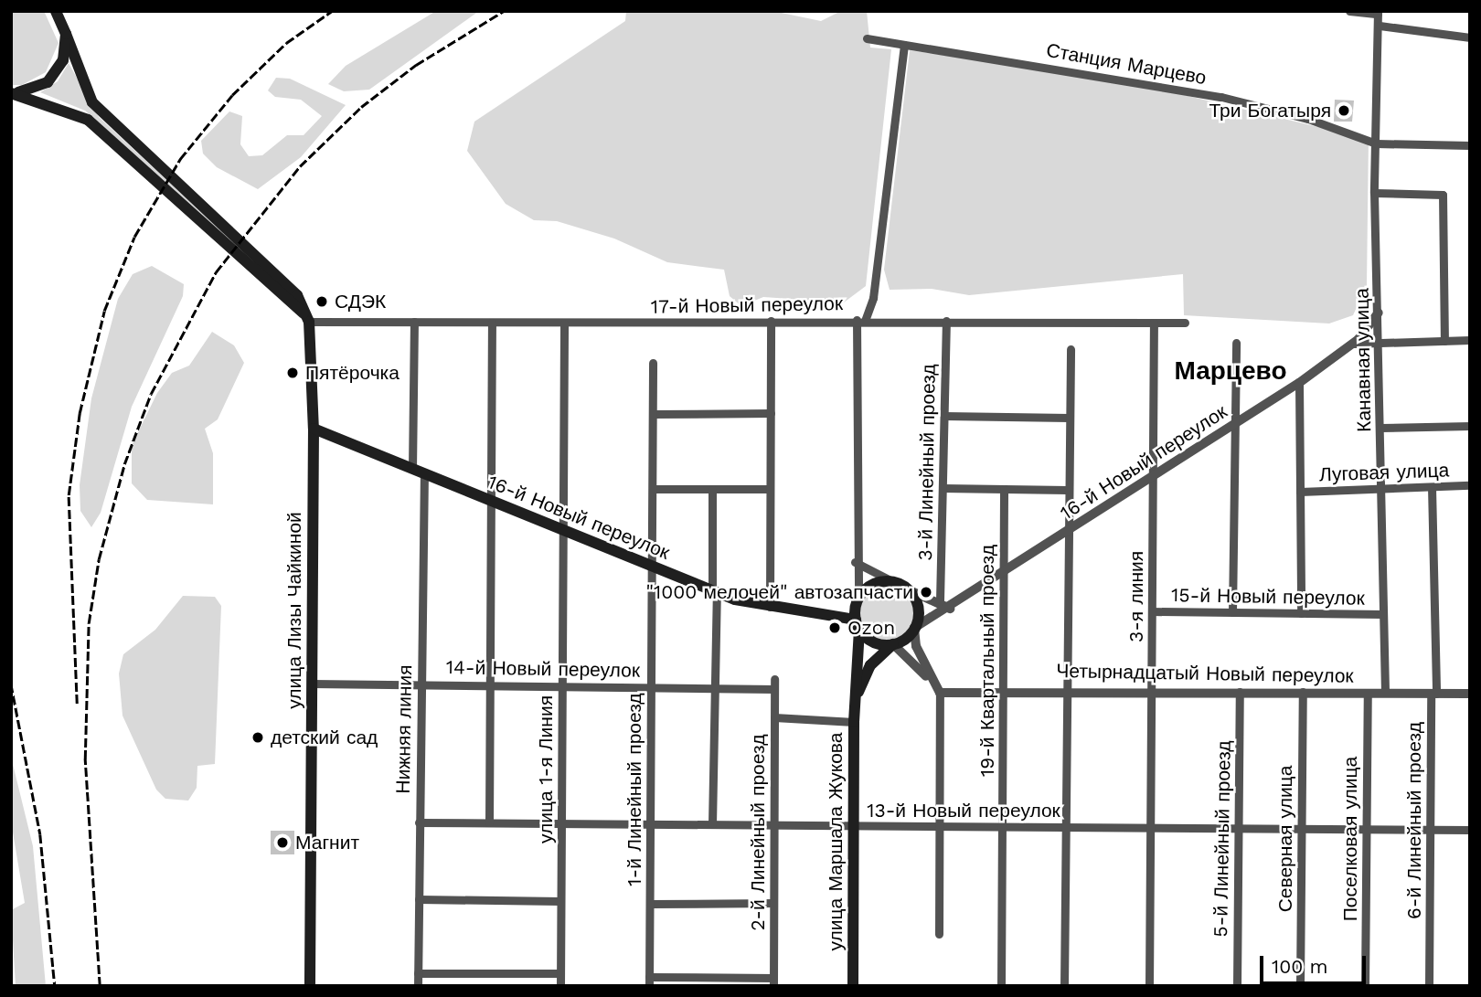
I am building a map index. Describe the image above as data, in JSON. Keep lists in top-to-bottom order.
{
  "streets": {
    "main road": ["16-й Новый переулок", "улица Лизы Чайкиной", "улица Маршала Жукова"],
    "street": [
      "Станция Марцево",
      "17-й Новый переулок",
      "Канавная улица",
      "3-й Линейный проезд",
      "Луговая улица",
      "3-я линия",
      "15-й Новый переулок",
      "19-й Квартальный проезд",
      "14-й Новый переулок",
      "Четырнадцатый Новый переулок",
      "Нижняя линия",
      "улица 1-я Линия",
      "1-й Линейный проезд",
      "13-й Новый переулок",
      "6-й Линейный проезд",
      "2-й Линейный проезд",
      "5-й Линейный проезд",
      "Северная улица",
      "Поселковая улица"
    ]
  },
  "crossings": [
    ["Станция Марцево", "Канавная улица"],
    ["17-й Новый переулок", "3-й Линейный проезд"],
    ["17-й Новый переулок", "3-я линия"],
    ["17-й Новый переулок", "улица Лизы Чайкиной"],
    ["17-й Новый переулок", "улица 1-я Линия"],
    ["Канавная улица", "16-й Новый переулок"],
    ["Канавная улица", "Луговая улица"],
    ["Канавная улица", "15-й Новый переулок"],
    ["Канавная улица", "Четырнадцатый Новый переулок"],
    ["16-й Новый переулок", "3-я линия"],
    ["16-й Новый переулок", "улица Лизы Чайкиной"],
    ["16-й Новый переулок", "19-й Квартальный проезд"],
    ["16-й Новый переулок", "Нижняя линия"],
    ["16-й Новый переулок", "улица 1-я Линия"],
    ["16-й Новый переулок", "1-й Линейный проезд"],
    ["16-й Новый переулок", "улица Маршала Жукова"],
    ["Луговая улица", "6-й Линейный проезд"],
    ["3-я линия", "15-й Новый переулок"],
    ["3-я линия", "Четырнадцатый Новый переулок"],
    ["3-я линия", "13-й Новый переулок"],
    ["улица Лизы Чайкиной", "14-й Новый переулок"],
    ["19-й Квартальный проезд", "Четырнадцатый Новый переулок"],
    ["19-й Квартальный проезд", "13-й Новый переулок"],
    ["14-й Новый переулок", "Нижняя линия"],
    ["14-й Новый переулок", "улица 1-я Линия"],
    ["14-й Новый переулок", "1-й Линейный проезд"],
    ["14-й Новый переулок", "2-й Линейный проезд"],
    ["Четырнадцатый Новый переулок", "6-й Линейный проезд"],
    ["Четырнадцатый Новый переулок", "5-й Линейный проезд"],
    ["Четырнадцатый Новый переулок", "Северная улица"],
    ["Четырнадцатый Новый переулок", "Поселковая улица"],
    ["Нижняя линия", "13-й Новый переулок"],
    ["улица 1-я Линия", "13-й Новый переулок"],
    ["1-й Линейный проезд", "13-й Новый переулок"],
    ["13-й Новый переулок", "6-й Линейный проезд"],
    ["13-й Новый переулок", "2-й Линейный проезд"],
    ["13-й Новый переулок", "5-й Линейный проезд"],
    ["13-й Новый переулок", "Северная улица"],
    ["13-й Новый переулок", "Поселковая улица"],
    ["13-й Новый переулок", "улица Маршала Жукова"]
  ],
  "districts": ["Марцево"],
  "places": [
    "Три Богатыря",
    "СДЭК",
    "Пятёрочка",
    "\"1000 мелочей\" автозапчасти",
    "Ozon",
    "детский сад",
    "Магнит"
  ],
  "scale_bar": "100 m"
}
